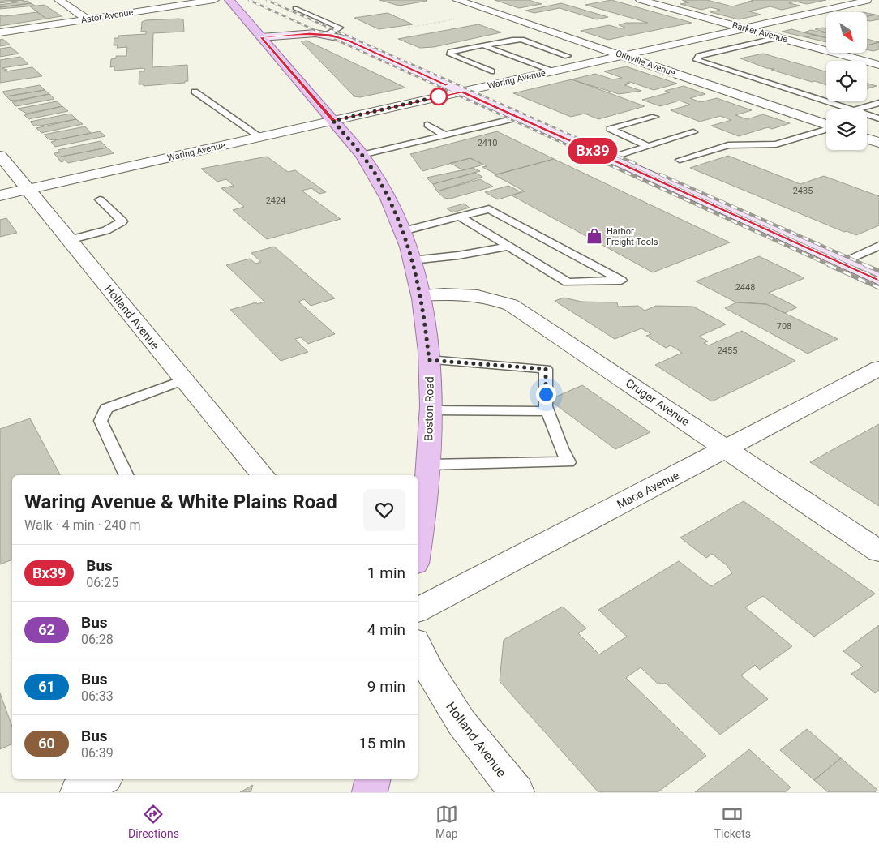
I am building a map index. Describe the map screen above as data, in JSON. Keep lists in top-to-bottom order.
{
  "streets": {
    "main road": ["Boston Road"],
    "street": [
      "Astor Avenue",
      "Barker Avenue",
      "Olinville Avenue",
      "Waring Avenue",
      "Holland Avenue",
      "Cruger Avenue",
      "Mace Avenue"
    ]
  },
  "crossings": [
    ["Barker Avenue", "Waring Avenue"],
    ["Olinville Avenue", "Waring Avenue"],
    ["Waring Avenue", "Holland Avenue"],
    ["Waring Avenue", "Boston Road"],
    ["Cruger Avenue", "Boston Road"],
    ["Cruger Avenue", "Mace Avenue"]
  ],
  "places": {
    "shop": ["Harbor Freight Tools"]
  },
  "lines": ["bus line Bx39"],
  "house_numbers": [
    "2410",
    "2435",
    "2424",
    "2448",
    "708",
    "2455"
  ],
  "north": "bottom right",
  "page": {
    "on_map": "Bx39",
    "heading": ["Waring Avenue & White Plains Road", "Walk · 4 min · 240 m"],
    "list": [
      {
        "mark": "Bx39",
        "name": "Bus",
        "note": "06:25",
        "value": "1 min"
      },
      {
        "mark": "62",
        "name": "Bus",
        "note": "06:28",
        "value": "4 min"
      },
      {
        "mark": "61",
        "name": "Bus",
        "note": "06:33",
        "value": "9 min"
      },
      {
        "mark": "60",
        "name": "Bus",
        "note": "06:39",
        "value": "15 min"
      }
    ],
    "tabs": ["Directions", "Map", "Tickets"]
  }
}
